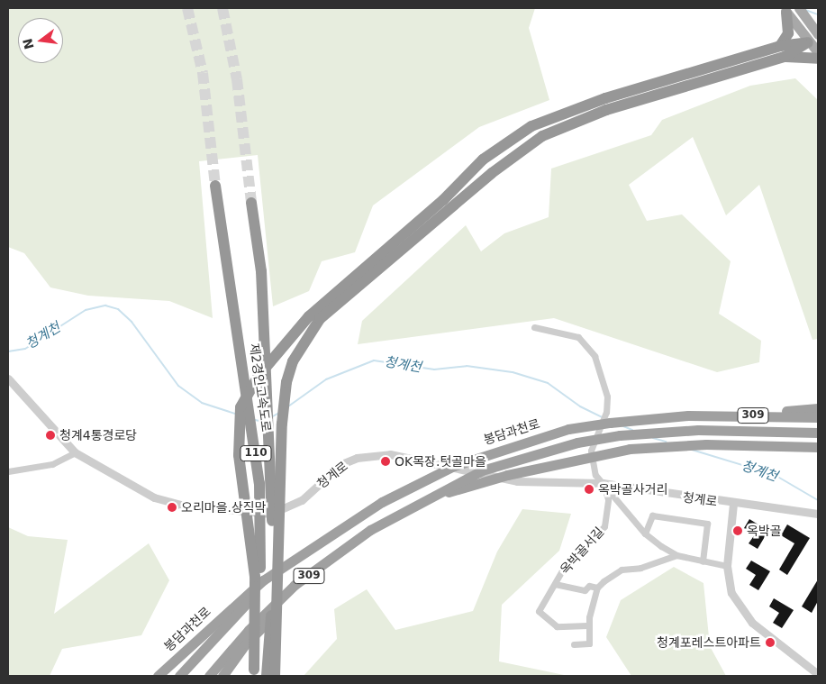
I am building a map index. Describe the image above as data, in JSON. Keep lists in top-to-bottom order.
{
  "streets": {
    "highway": [
      "제2경인고속도로",
      "309",
      "봉담과천로",
      "110"
    ],
    "street": ["청계로", "옥박골서길"]
  },
  "crossings": [
    ["청계로", "옥박골서길"]
  ],
  "water": ["청계천"],
  "places": [
    "청계4통경로당",
    "OK목장.텃골마을",
    "옥박골사거리",
    "오리마을.상직막",
    "옥박골",
    "청계포레스트아파트"
  ],
  "north": "left"
}
